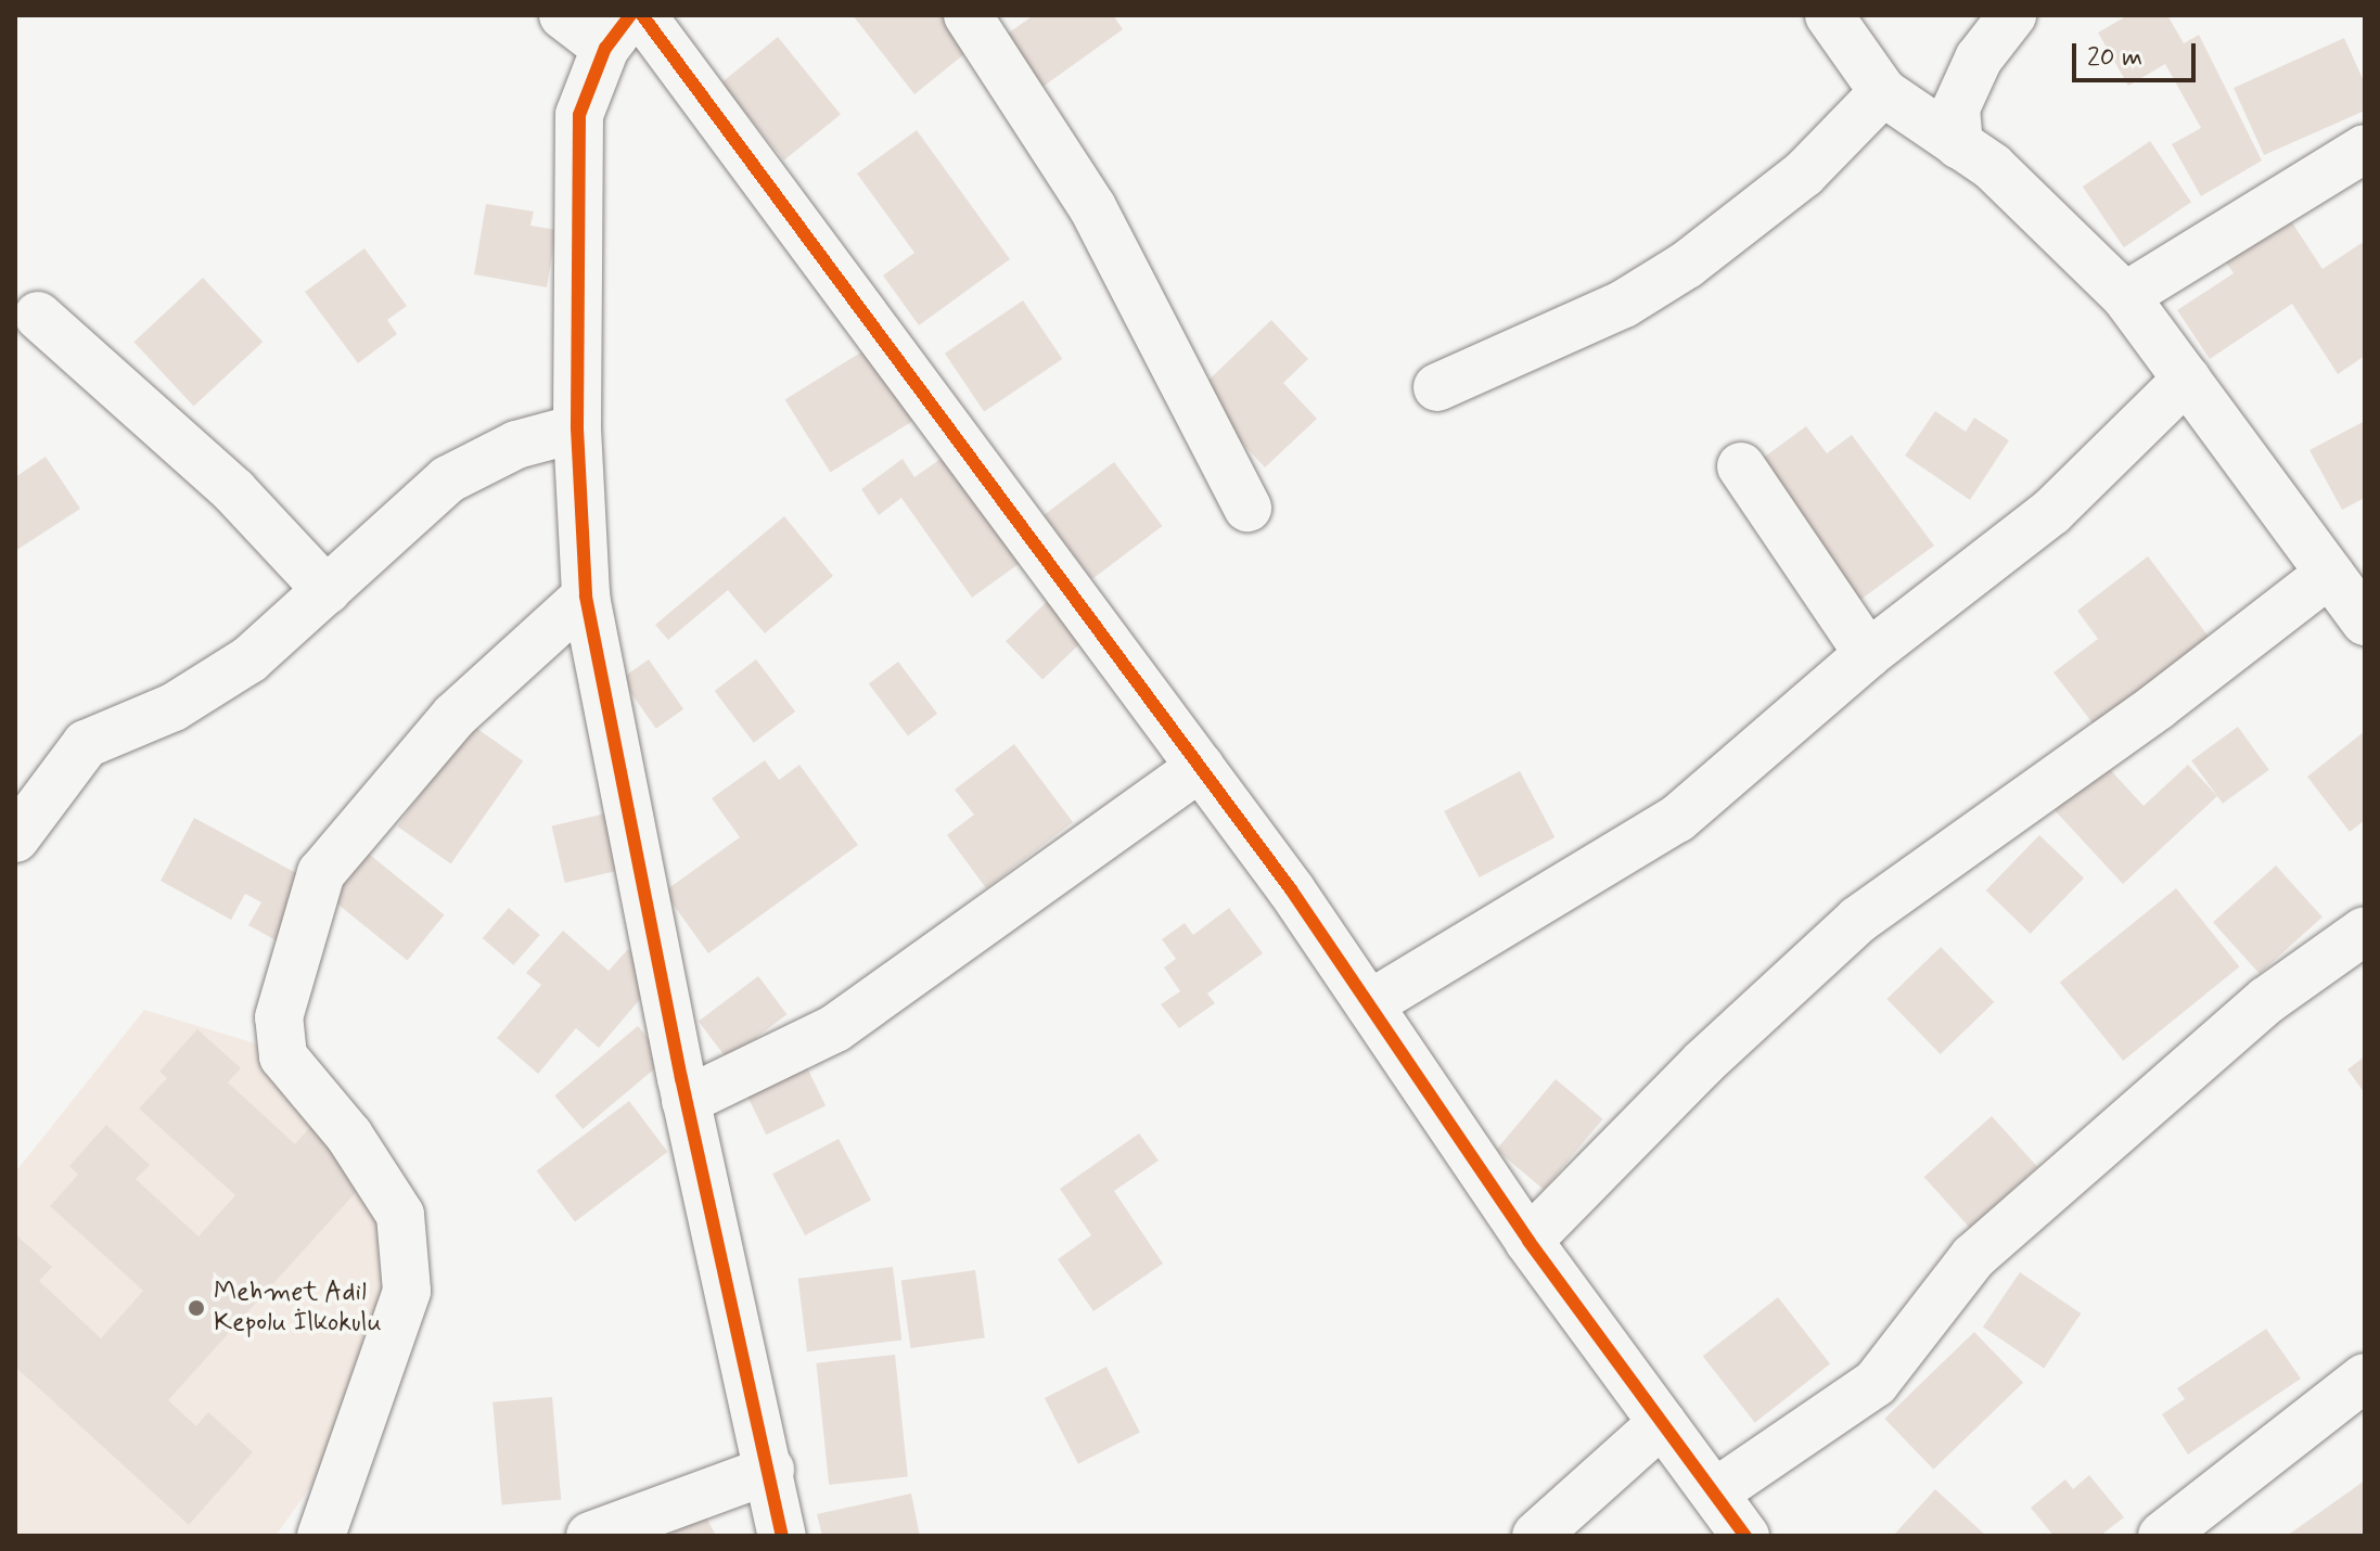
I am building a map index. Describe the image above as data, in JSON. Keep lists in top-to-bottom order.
{
  "places": ["Mehmet Adil Kepolu İlkokulu"],
  "scale_bar": "20 m"
}
